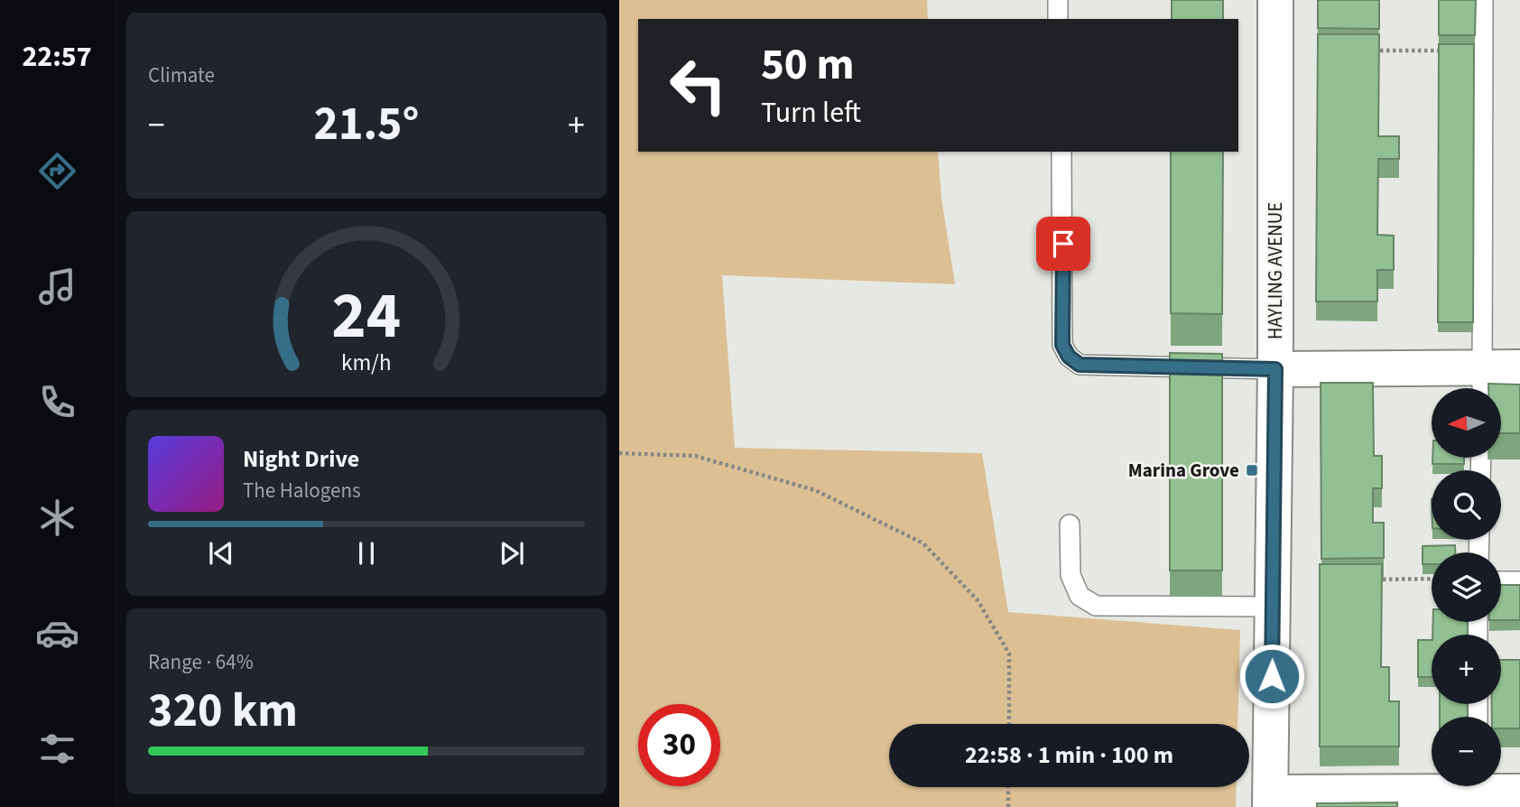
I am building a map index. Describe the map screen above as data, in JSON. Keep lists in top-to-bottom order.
{
  "streets": {
    "street": ["HAYLING AVENUE"]
  },
  "places": {
    "transit": ["Marina Grove"]
  },
  "north": "left",
  "page": {
    "tabs": "22:57",
    "tile": [
      "Climate",
      ["Range · 64%", "320 km"]
    ],
    "turn": ["50 m", "Turn left"],
    "heat": ["−", "21.5°", "+"],
    "map_buttons": ["+", "−"],
    "song": ["Night Drive", "The Halogens"],
    "limit": "30",
    "trip": "22:58 · 1 min · 100 m",
    "gauge": ["24", "km/h"]
  }
}
